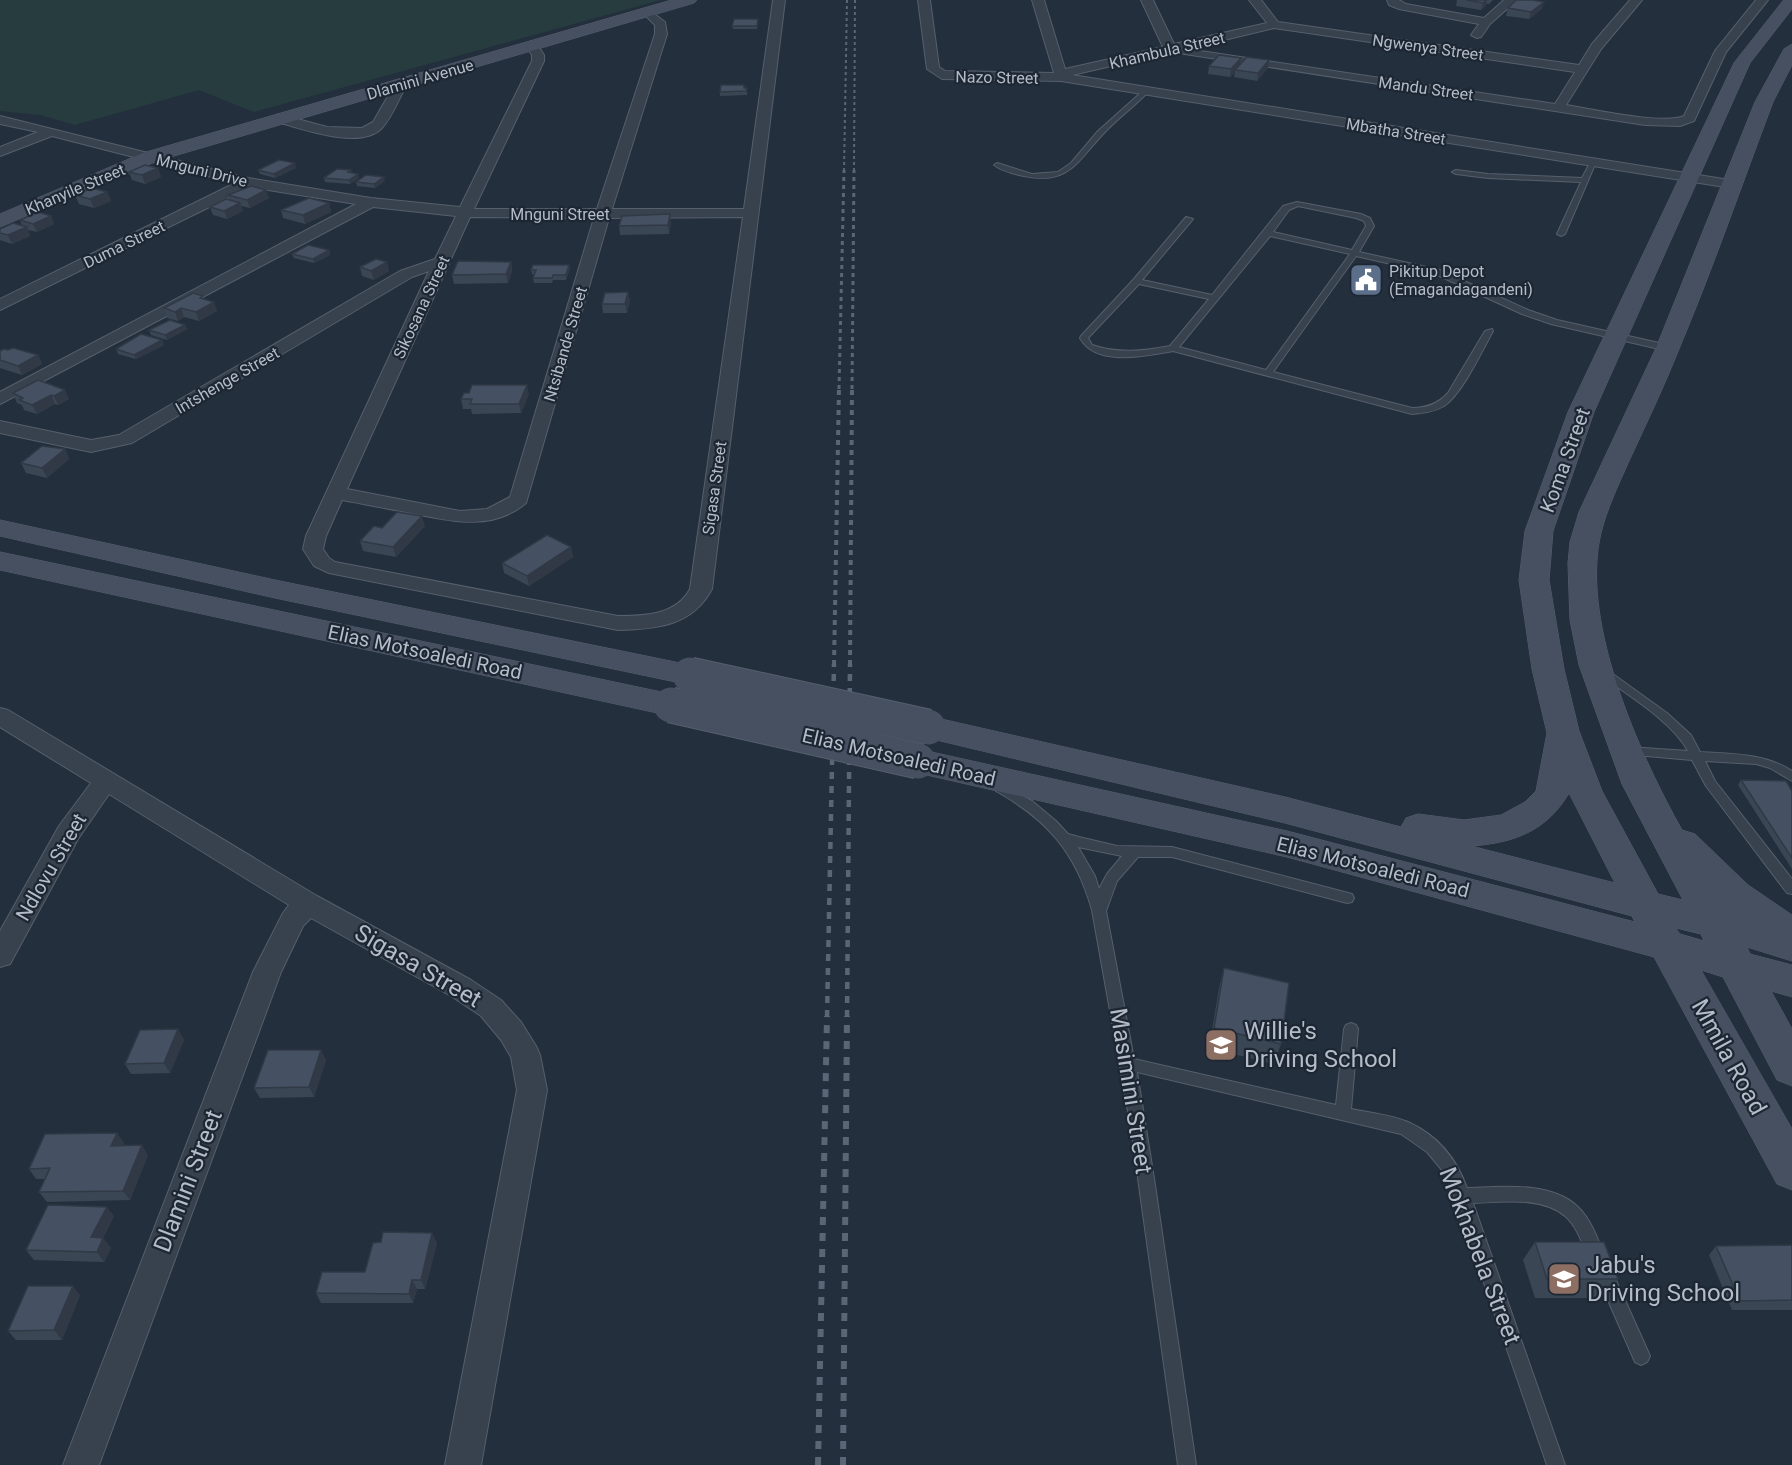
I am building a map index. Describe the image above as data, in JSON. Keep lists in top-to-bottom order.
{
  "streets": {
    "main road": [
      "Dlamini Avenue",
      "Khanyile Street",
      "Koma Street",
      "Elias Motsoaledi Road",
      "Mmila Road"
    ],
    "street": [
      "Ngwenya Street",
      "Khambula Street",
      "Nazo Street",
      "Mandu Street",
      "Mbatha Street",
      "Mnguni Drive",
      "Mnguni Street",
      "Duma Street",
      "Sikosana Street",
      "Ntsibande Street",
      "Intshenge Street",
      "Sigasa Street",
      "Ndlovu Street",
      "Dlamini Street"
    ],
    "lane": ["Masimini Street", "Mokhabela Street"]
  },
  "crossings": [
    ["Ngwenya Street", "Khambula Street"],
    ["Khambula Street", "Nazo Street"],
    ["Khambula Street", "Mandu Street"],
    ["Khambula Street", "Mbatha Street"],
    ["Nazo Street", "Mbatha Street"],
    ["Dlamini Avenue", "Mnguni Drive"],
    ["Dlamini Avenue", "Khanyile Street"],
    ["Dlamini Avenue", "Sikosana Street"],
    ["Dlamini Avenue", "Ntsibande Street"],
    ["Mbatha Street", "Koma Street"],
    ["Mnguni Drive", "Khanyile Street"],
    ["Mnguni Drive", "Mnguni Street"],
    ["Mnguni Drive", "Duma Street"],
    ["Mnguni Street", "Sikosana Street"],
    ["Mnguni Street", "Ntsibande Street"],
    ["Mnguni Street", "Sigasa Street"],
    ["Sikosana Street", "Ntsibande Street"],
    ["Sikosana Street", "Intshenge Street"],
    ["Sikosana Street", "Sigasa Street"],
    ["Koma Street", "Elias Motsoaledi Road"],
    ["Koma Street", "Mmila Road"],
    ["Sigasa Street", "Ndlovu Street"],
    ["Sigasa Street", "Dlamini Street"],
    ["Elias Motsoaledi Road", "Mmila Road"],
    ["Elias Motsoaledi Road", "Masimini Street"],
    ["Masimini Street", "Mokhabela Street"]
  ],
  "places": {
    "public building": ["Pikitup Depot (Emagandagandeni)"],
    "school or university": ["Willie's Driving School", "Jabu's Driving School"]
  }
}
